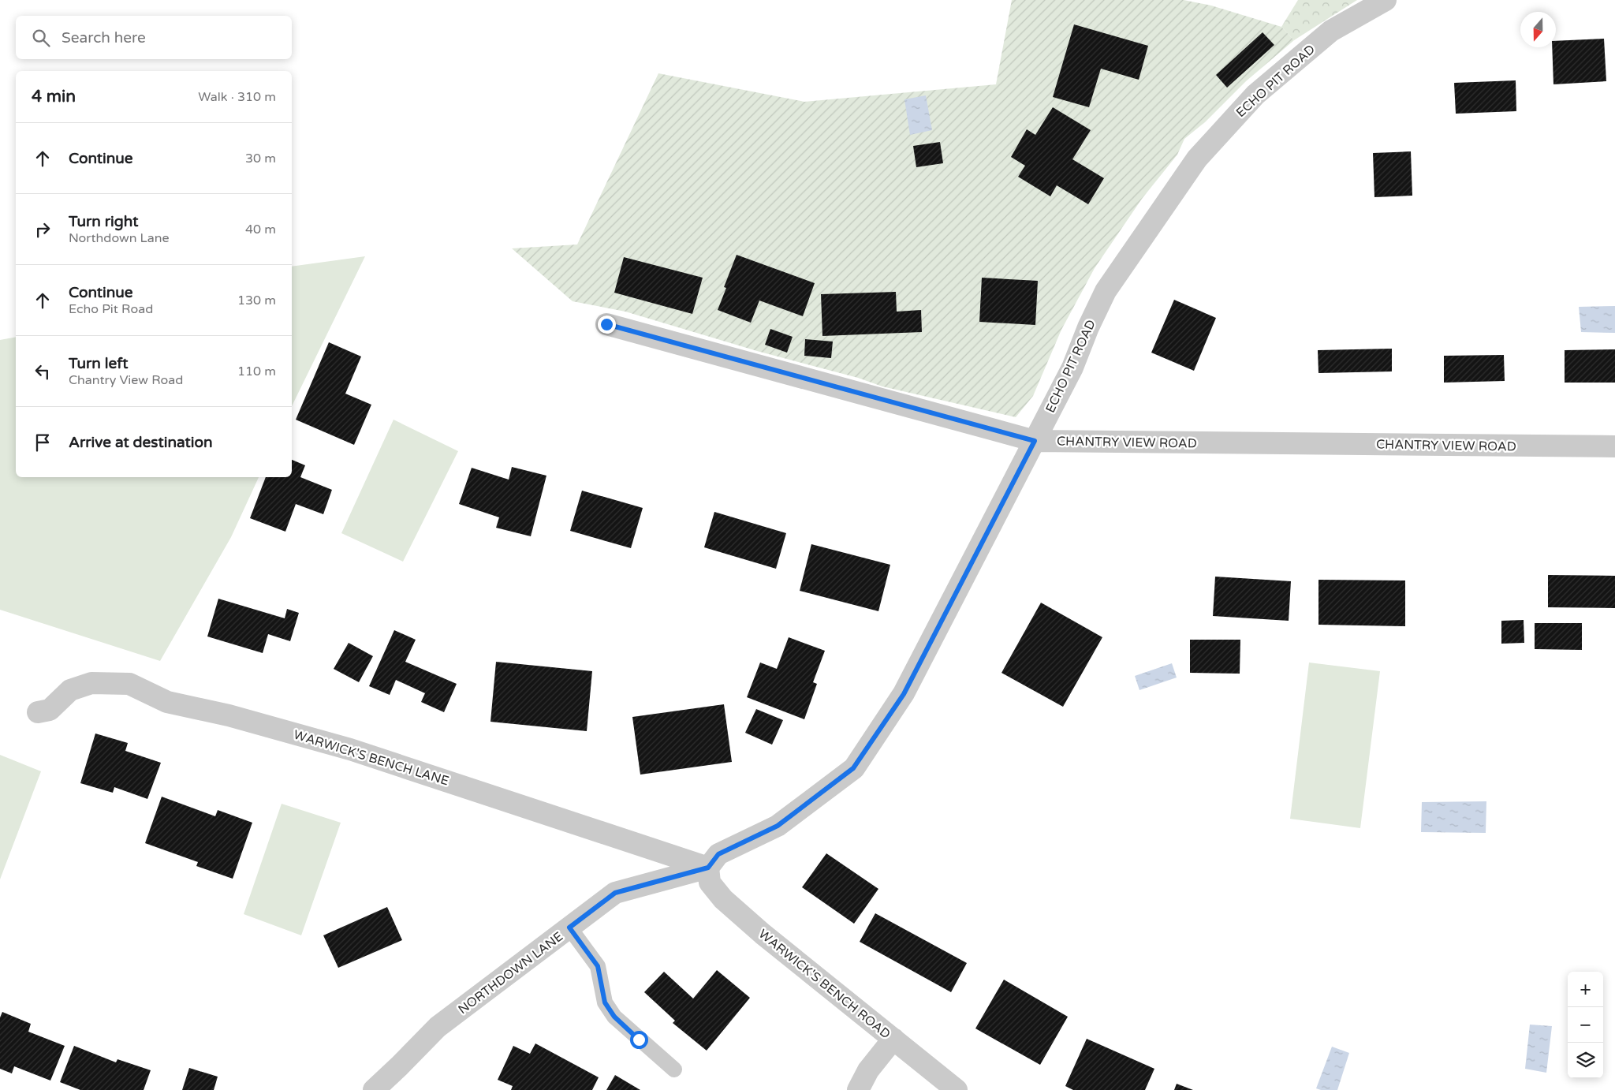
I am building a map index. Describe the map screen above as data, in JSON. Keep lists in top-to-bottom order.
{
  "streets": {
    "street": [
      "ECHO PIT ROAD",
      "CHANTRY VIEW ROAD",
      "WARWICK'S BENCH LANE",
      "NORTHDOWN LANE",
      "WARWICK'S BENCH ROAD"
    ]
  },
  "crossings": [
    ["ECHO PIT ROAD", "CHANTRY VIEW ROAD"],
    ["ECHO PIT ROAD", "WARWICK'S BENCH LANE"],
    ["ECHO PIT ROAD", "NORTHDOWN LANE"],
    ["ECHO PIT ROAD", "WARWICK'S BENCH ROAD"],
    ["WARWICK'S BENCH LANE", "NORTHDOWN LANE"],
    ["WARWICK'S BENCH LANE", "WARWICK'S BENCH ROAD"],
    ["NORTHDOWN LANE", "WARWICK'S BENCH ROAD"]
  ],
  "north": "bottom",
  "page": {
    "search": "Search here",
    "heading": ["4 min", "Walk · 310 m"],
    "list": [
      ["Continue", "30 m"],
      ["Turn right", "Northdown Lane", "40 m"],
      ["Continue", "Echo Pit Road", "130 m"],
      ["Turn left", "Chantry View Road", "110 m"],
      "Arrive at destination"
    ],
    "map_buttons": ["+", "−"]
  }
}
